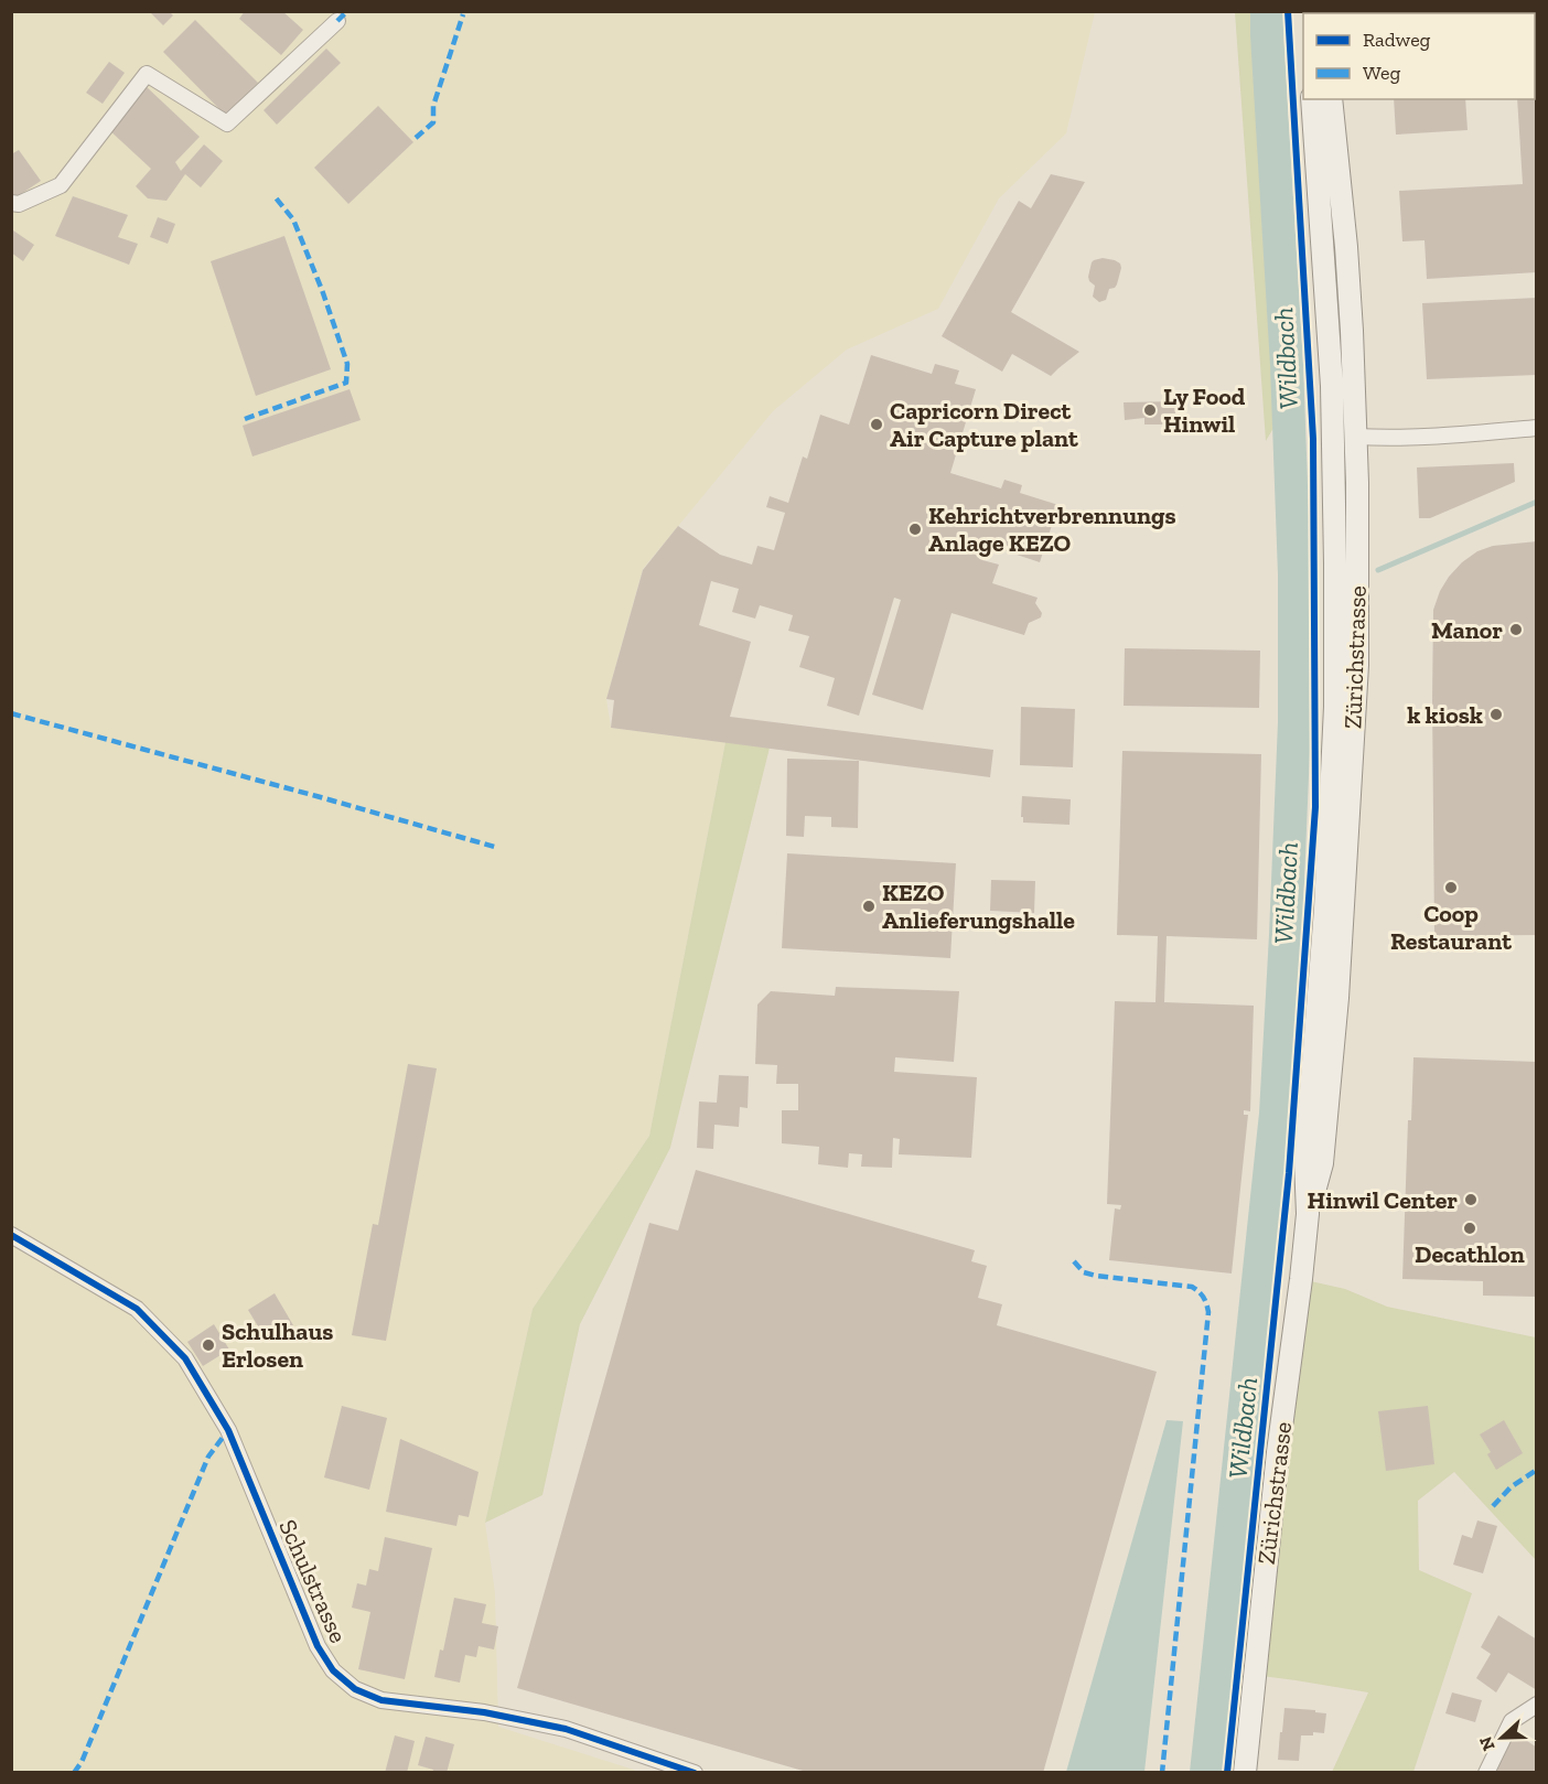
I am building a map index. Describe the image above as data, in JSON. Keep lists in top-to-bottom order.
{
  "streets": {
    "main road": ["Zürichstrasse"],
    "street": ["Schulstrasse"]
  },
  "water": ["Wildbach"],
  "places": [
    "Ly Food Hinwil",
    "Capricorn Direct Air Capture plant",
    "Kehrichtverbrennungs Anlage KEZO",
    "Manor",
    "k kiosk",
    "Coop Restaurant",
    "KEZO Anlieferungshalle",
    "Hinwil Center",
    "Decathlon",
    "Schulhaus Erlosen"
  ],
  "legend": ["Radweg", "Weg"],
  "north": "left"
}
